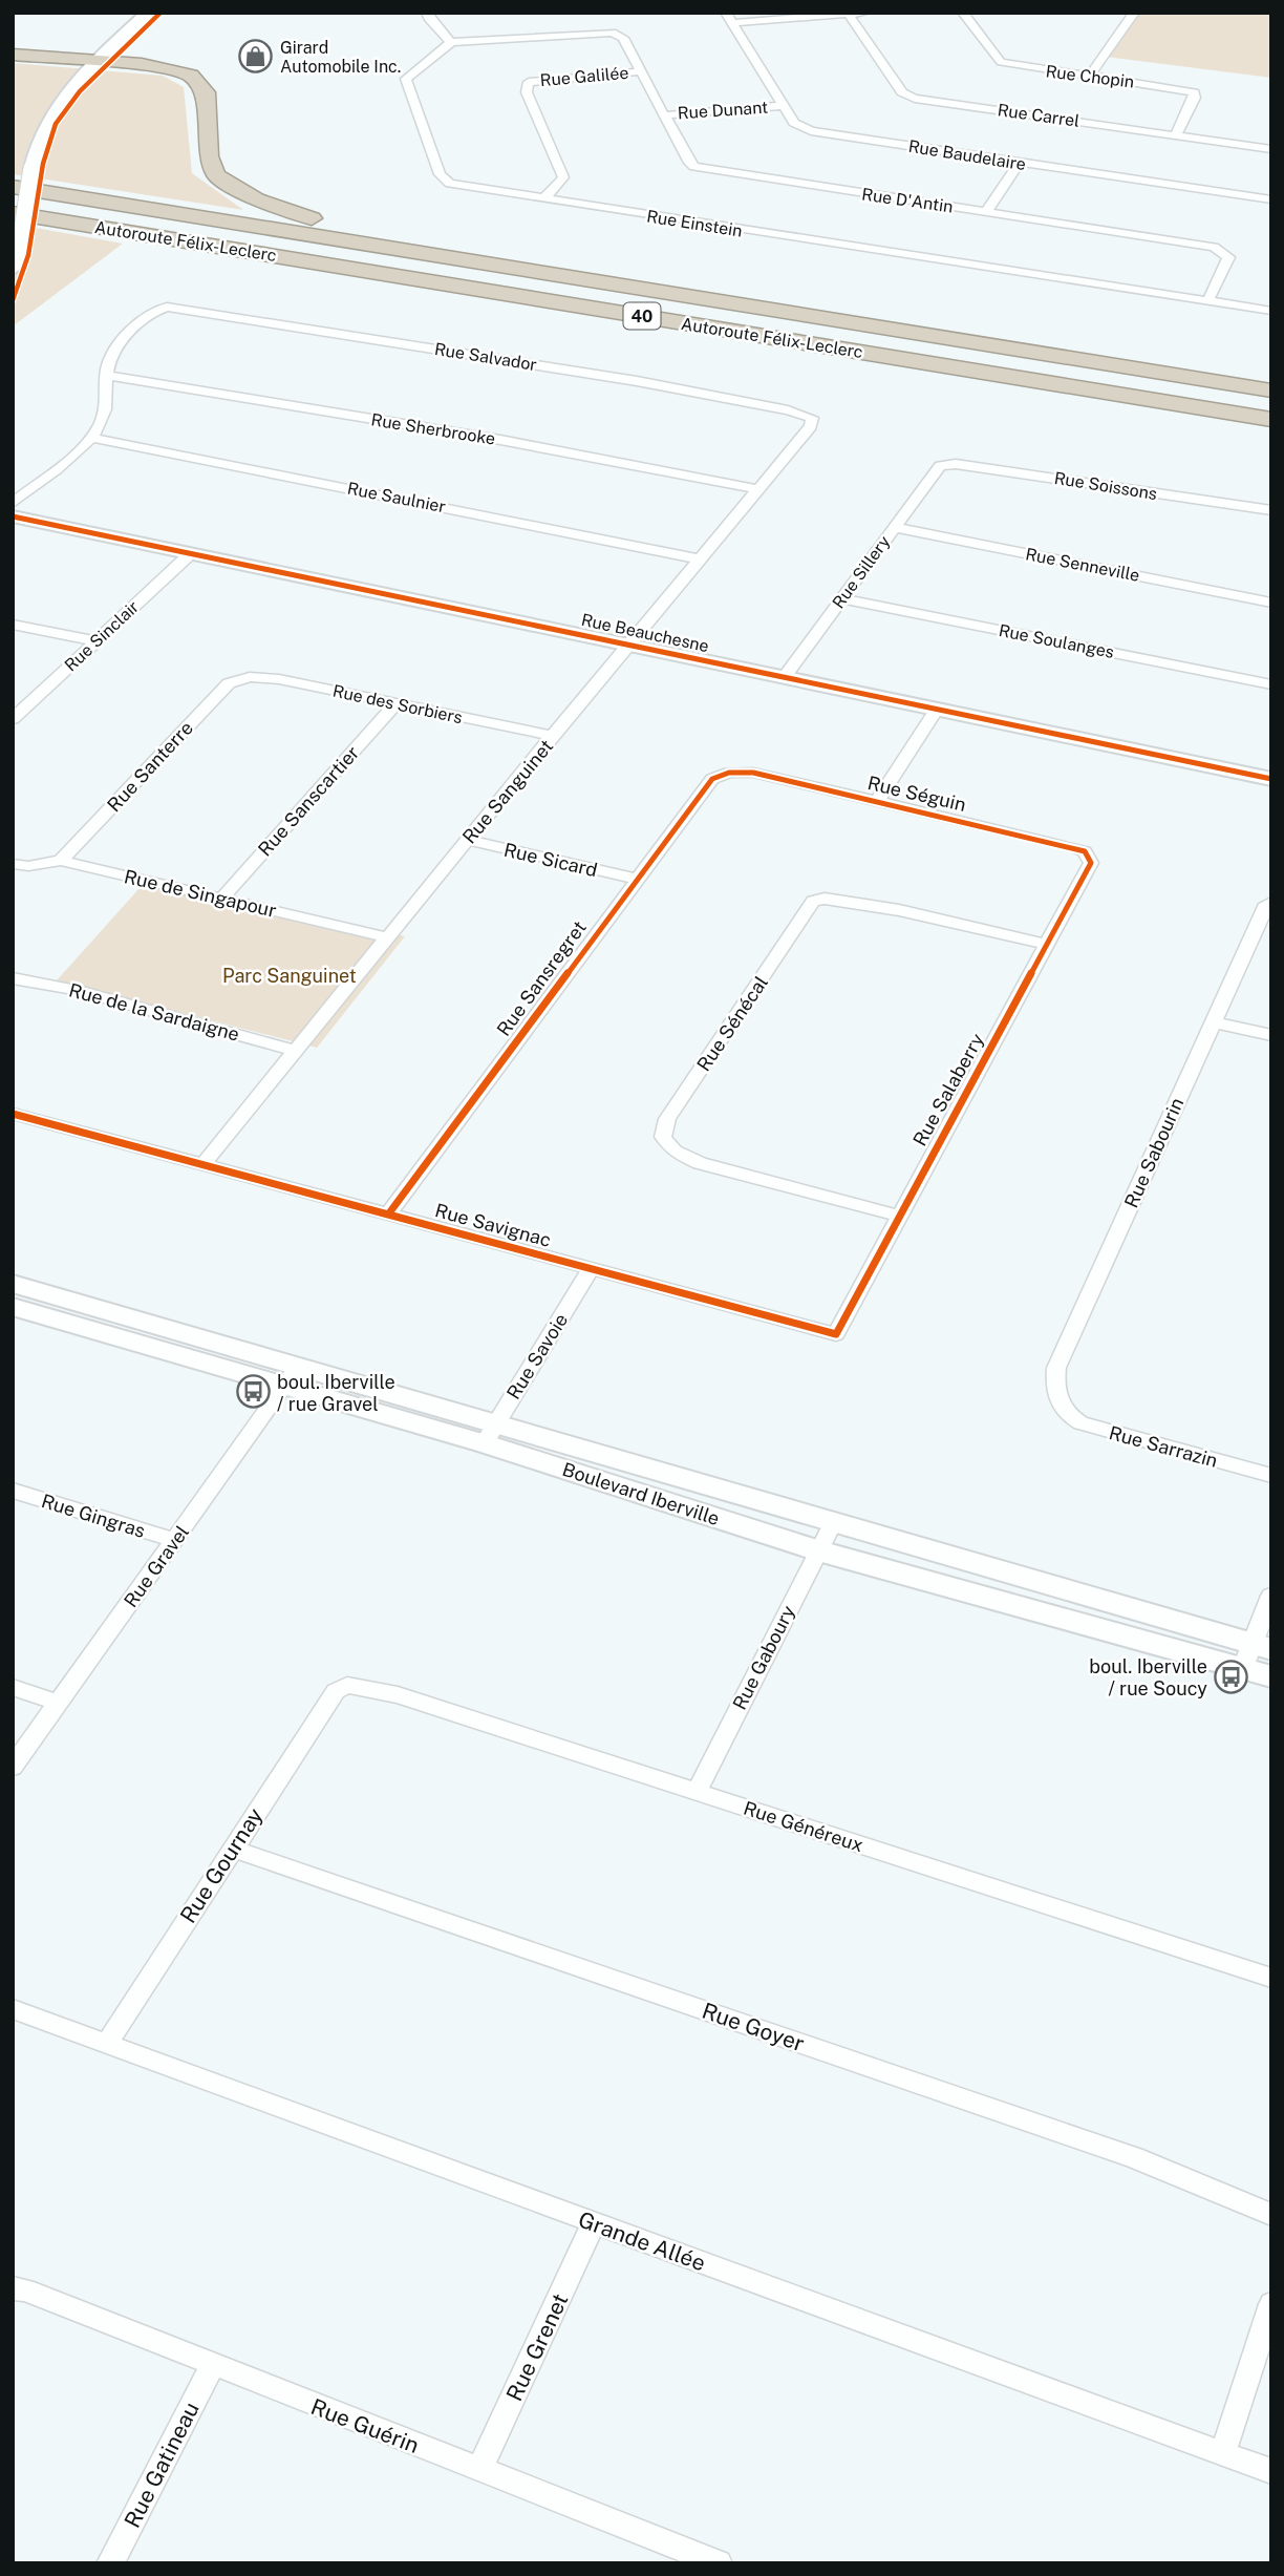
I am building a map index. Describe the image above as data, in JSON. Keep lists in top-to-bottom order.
{
  "streets": {
    "highway": ["Autoroute Félix-Leclerc", "40"],
    "street": [
      "Rue Galilée",
      "Rue Chopin",
      "Rue Dunant",
      "Rue Carrel",
      "Rue Baudelaire",
      "Rue D'Antin",
      "Rue Einstein",
      "Rue Salvador",
      "Rue Sherbrooke",
      "Rue Soissons",
      "Rue Saulnier",
      "Rue Senneville",
      "Rue Sillery",
      "Rue Beauchesne",
      "Rue Sinclair",
      "Rue Soulanges",
      "Rue des Sorbiers",
      "Rue Santerre",
      "Rue Sanguinet",
      "Rue Séguin",
      "Rue Sanscartier",
      "Rue Sicard",
      "Rue de Singapour",
      "Rue Sansregret",
      "Rue de la Sardaigne",
      "Rue Sénécal",
      "Rue Salaberry",
      "Rue Sabourin",
      "Rue Savignac",
      "Rue Savoie",
      "Rue Sarrazin",
      "Boulevard Iberville",
      "Rue Gingras",
      "Rue Gravel",
      "Rue Gaboury",
      "Rue Généreux",
      "Rue Gournay",
      "Rue Goyer",
      "Grande Allée",
      "Rue Grenet",
      "Rue Guérin",
      "Rue Gatineau"
    ]
  },
  "crossings": [
    ["Rue Galilée", "Rue D'Antin"],
    ["Rue Galilée", "Rue Einstein"],
    ["Rue Chopin", "Rue Carrel"],
    ["Rue Dunant", "Rue Baudelaire"],
    ["Rue Dunant", "Rue D'Antin"],
    ["Rue D'Antin", "Rue Einstein"],
    ["Rue Salvador", "Rue Sherbrooke"],
    ["Rue Salvador", "Rue Sanguinet"],
    ["Rue Sherbrooke", "Rue Sanguinet"],
    ["Rue Soissons", "Rue Sillery"],
    ["Rue Saulnier", "Rue Sanguinet"],
    ["Rue Senneville", "Rue Sillery"],
    ["Rue Sillery", "Rue Beauchesne"],
    ["Rue Sillery", "Rue Soulanges"],
    ["Rue Beauchesne", "Rue Sinclair"],
    ["Rue Beauchesne", "Rue Sanguinet"],
    ["Rue des Sorbiers", "Rue Santerre"],
    ["Rue des Sorbiers", "Rue Sanguinet"],
    ["Rue des Sorbiers", "Rue Sanscartier"],
    ["Rue Santerre", "Rue de Singapour"],
    ["Rue Sanguinet", "Rue Sicard"],
    ["Rue Sanguinet", "Rue de Singapour"],
    ["Rue Sanguinet", "Rue de la Sardaigne"],
    ["Rue Sanguinet", "Rue Savignac"],
    ["Rue Séguin", "Rue Sansregret"],
    ["Rue Séguin", "Rue Salaberry"],
    ["Rue Sanscartier", "Rue de Singapour"],
    ["Rue Sicard", "Rue Sansregret"],
    ["Rue Sansregret", "Rue Savignac"],
    ["Rue Sénécal", "Rue Salaberry"],
    ["Rue Salaberry", "Rue Savignac"],
    ["Rue Sabourin", "Rue Sarrazin"],
    ["Rue Savignac", "Rue Savoie"],
    ["Rue Savoie", "Boulevard Iberville"],
    ["Boulevard Iberville", "Rue Gravel"],
    ["Boulevard Iberville", "Rue Gaboury"],
    ["Rue Gingras", "Rue Gravel"],
    ["Rue Gaboury", "Rue Généreux"],
    ["Rue Généreux", "Rue Gournay"],
    ["Rue Gournay", "Rue Goyer"],
    ["Rue Gournay", "Grande Allée"],
    ["Grande Allée", "Rue Grenet"],
    ["Rue Grenet", "Rue Guérin"],
    ["Rue Guérin", "Rue Gatineau"]
  ],
  "parks": ["Parc Sanguinet"],
  "places": {
    "shop": ["Girard Automobile Inc."],
    "bus stop": ["boul. Iberville / rue Gravel", "boul. Iberville / rue Soucy"]
  }
}
